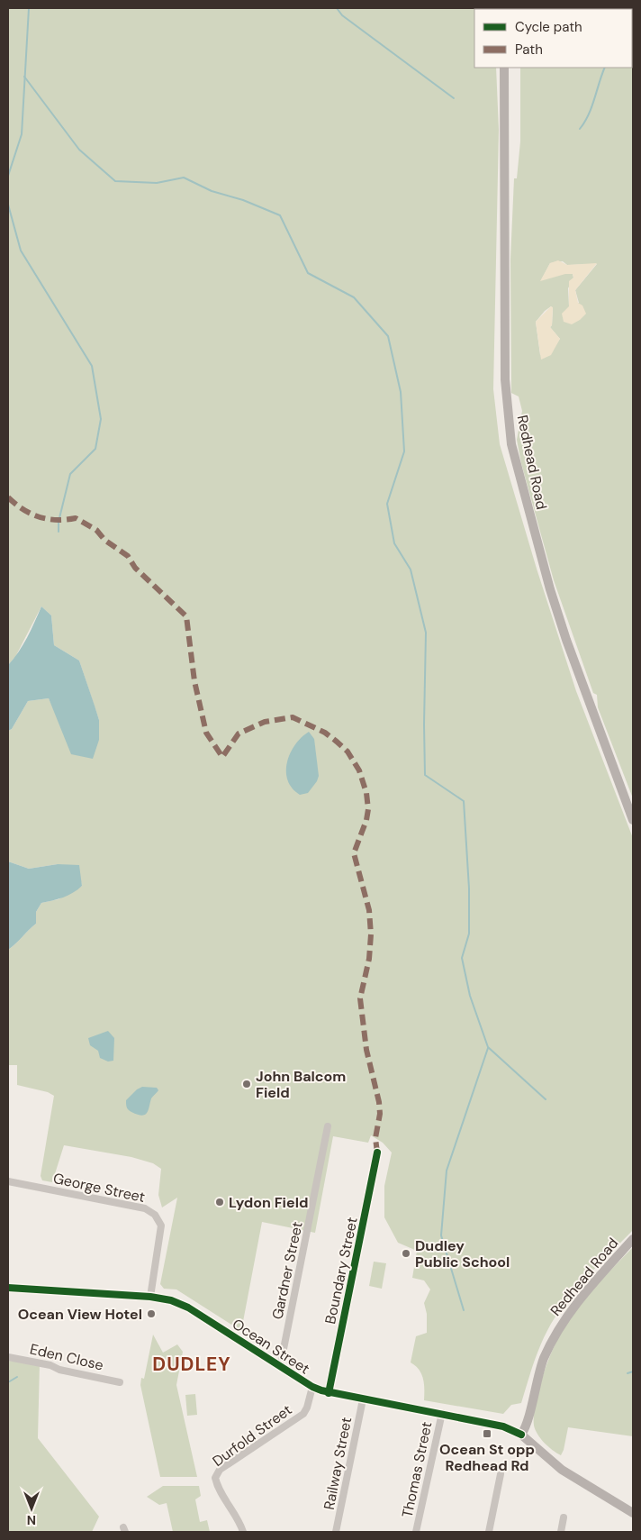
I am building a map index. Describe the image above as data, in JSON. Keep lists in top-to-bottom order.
{
  "streets": {
    "main road": ["Redhead Road"],
    "street": [
      "George Street",
      "Gardner Street",
      "Boundary Street",
      "Ocean Street",
      "Eden Close",
      "Durfold Street",
      "Railway Street",
      "Thomas Street"
    ]
  },
  "crossings": [
    ["Redhead Road", "Ocean Street"],
    ["George Street", "Ocean Street"],
    ["Gardner Street", "Ocean Street"],
    ["Boundary Street", "Ocean Street"],
    ["Ocean Street", "Durfold Street"],
    ["Ocean Street", "Railway Street"],
    ["Ocean Street", "Thomas Street"]
  ],
  "districts": ["DUDLEY"],
  "places": {
    "other": [
      "John Balcom Field",
      "Lydon Field",
      "Dudley Public School",
      "Ocean View Hotel"
    ],
    "transit": ["Ocean St opp Redhead Rd"]
  },
  "legend": ["Cycle path", "Path"],
  "north": "bottom"
}
